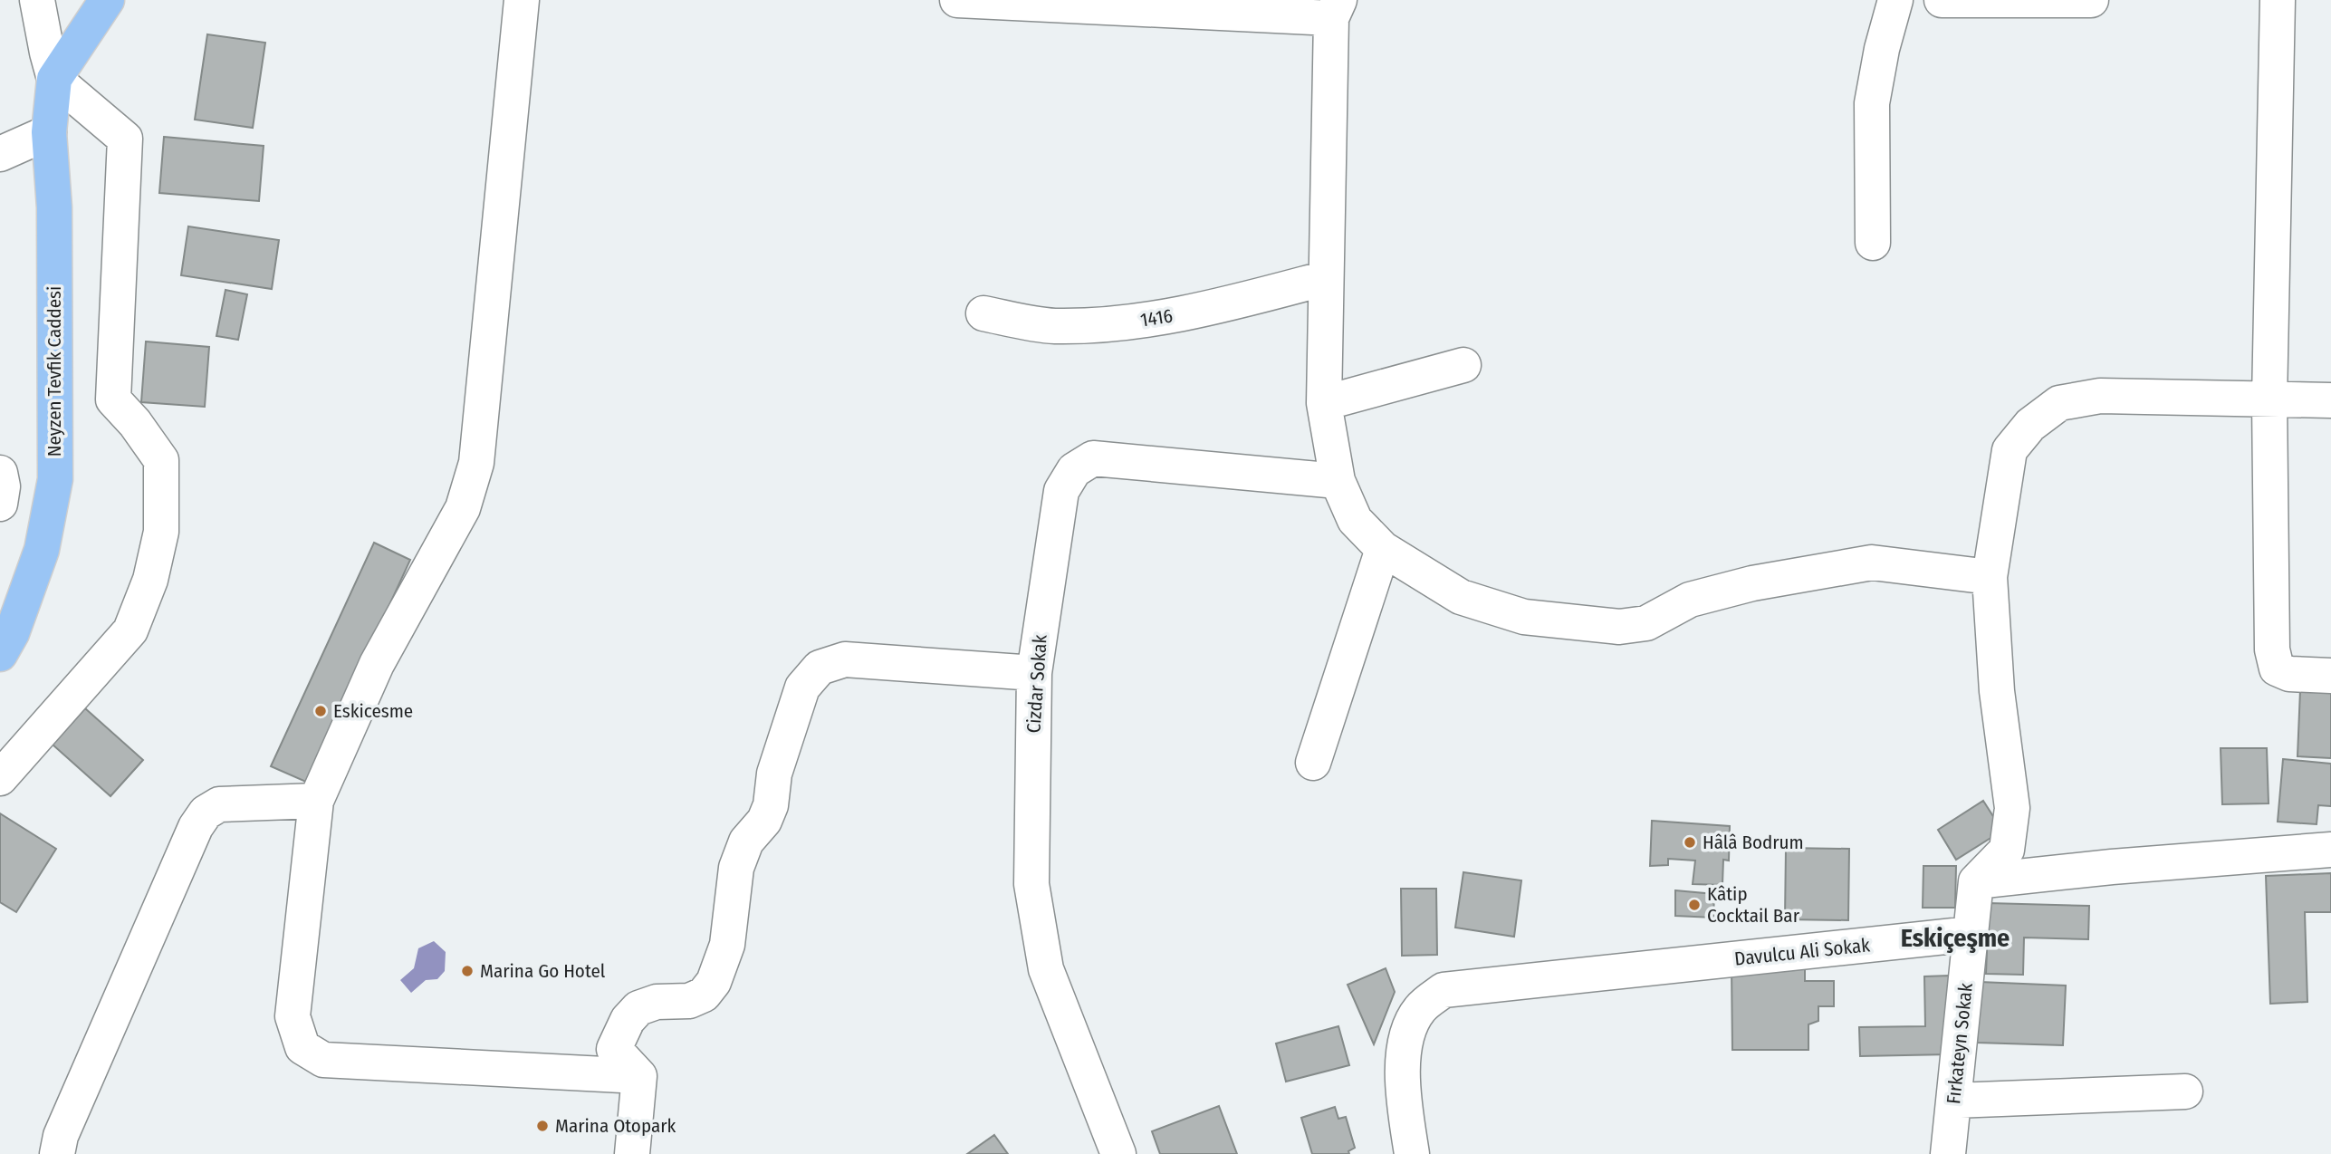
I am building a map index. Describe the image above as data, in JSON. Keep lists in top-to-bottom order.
{
  "streets": {
    "main road": ["Neyzen Tevfik Caddesi"],
    "street": [
      "1416",
      "Cizdar Sokak",
      "Davulcu Ali Sokak",
      "Fırkateyn Sokak"
    ]
  },
  "crossings": [
    ["Davulcu Ali Sokak", "Fırkateyn Sokak"]
  ],
  "districts": ["Eskiçeşme"],
  "places": [
    "Eskicesme",
    "Hâlâ Bodrum",
    "Kâtip Cocktail Bar",
    "Marina Go Hotel",
    "Marina Otopark"
  ]
}
